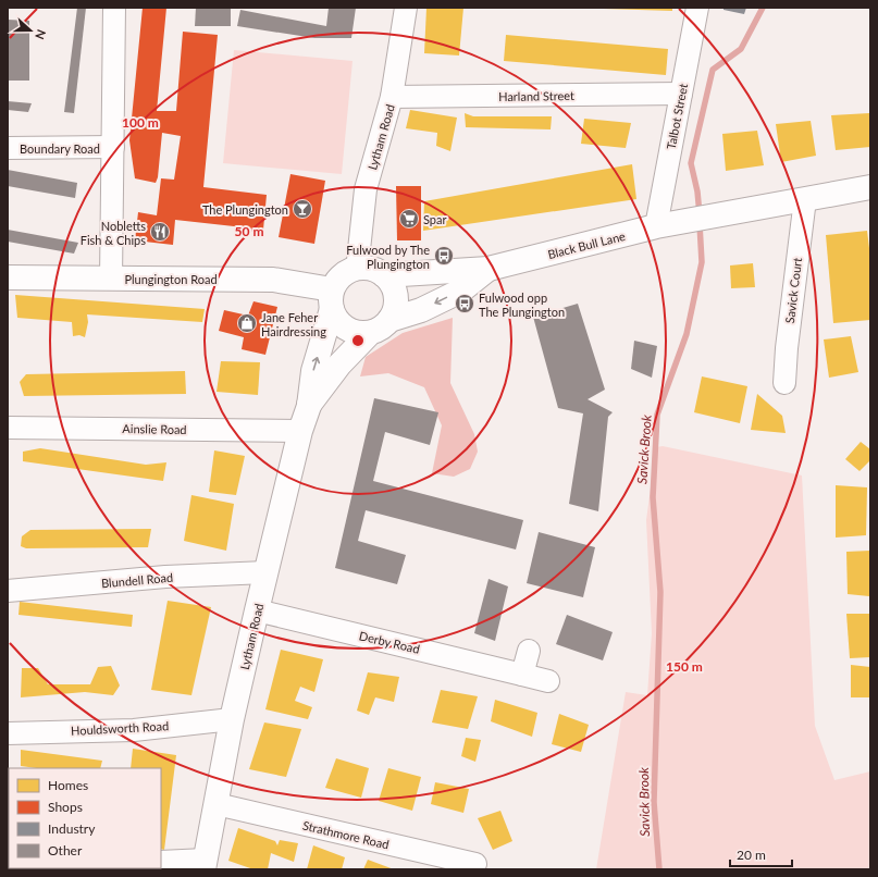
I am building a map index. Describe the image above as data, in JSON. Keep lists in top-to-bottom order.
{
  "streets": {
    "street": [
      "Harland Street",
      "Talbot Street",
      "Lytham Road",
      "Boundary Road",
      "Black Bull Lane",
      "Plungington Road",
      "Savick Court",
      "Ainslie Road",
      "Blundell Road",
      "Derby Road",
      "Houldsworth Road",
      "Strathmore Road"
    ]
  },
  "crossings": [
    ["Harland Street", "Talbot Street"],
    ["Harland Street", "Lytham Road"],
    ["Talbot Street", "Black Bull Lane"],
    ["Lytham Road", "Black Bull Lane"],
    ["Lytham Road", "Plungington Road"],
    ["Lytham Road", "Ainslie Road"],
    ["Lytham Road", "Blundell Road"],
    ["Lytham Road", "Derby Road"],
    ["Lytham Road", "Houldsworth Road"],
    ["Lytham Road", "Strathmore Road"],
    ["Black Bull Lane", "Plungington Road"],
    ["Black Bull Lane", "Savick Court"]
  ],
  "water": ["Savick Brook"],
  "places": {
    "bar": ["The Plungington"],
    "supermarket": ["Spar"],
    "restaurant": ["Nobletts Fish & Chips"],
    "bus stop": ["Fulwood by The Plungington", "Fulwood opp The Plungington"],
    "shop": ["Jane Feher Hairdressing"]
  },
  "legend": [
    "Homes",
    "Shops",
    "Industry",
    "Other"
  ],
  "scale_bar": "20 m",
  "north": "right",
  "rings": ["100 m", "50 m", "150 m"]
}
